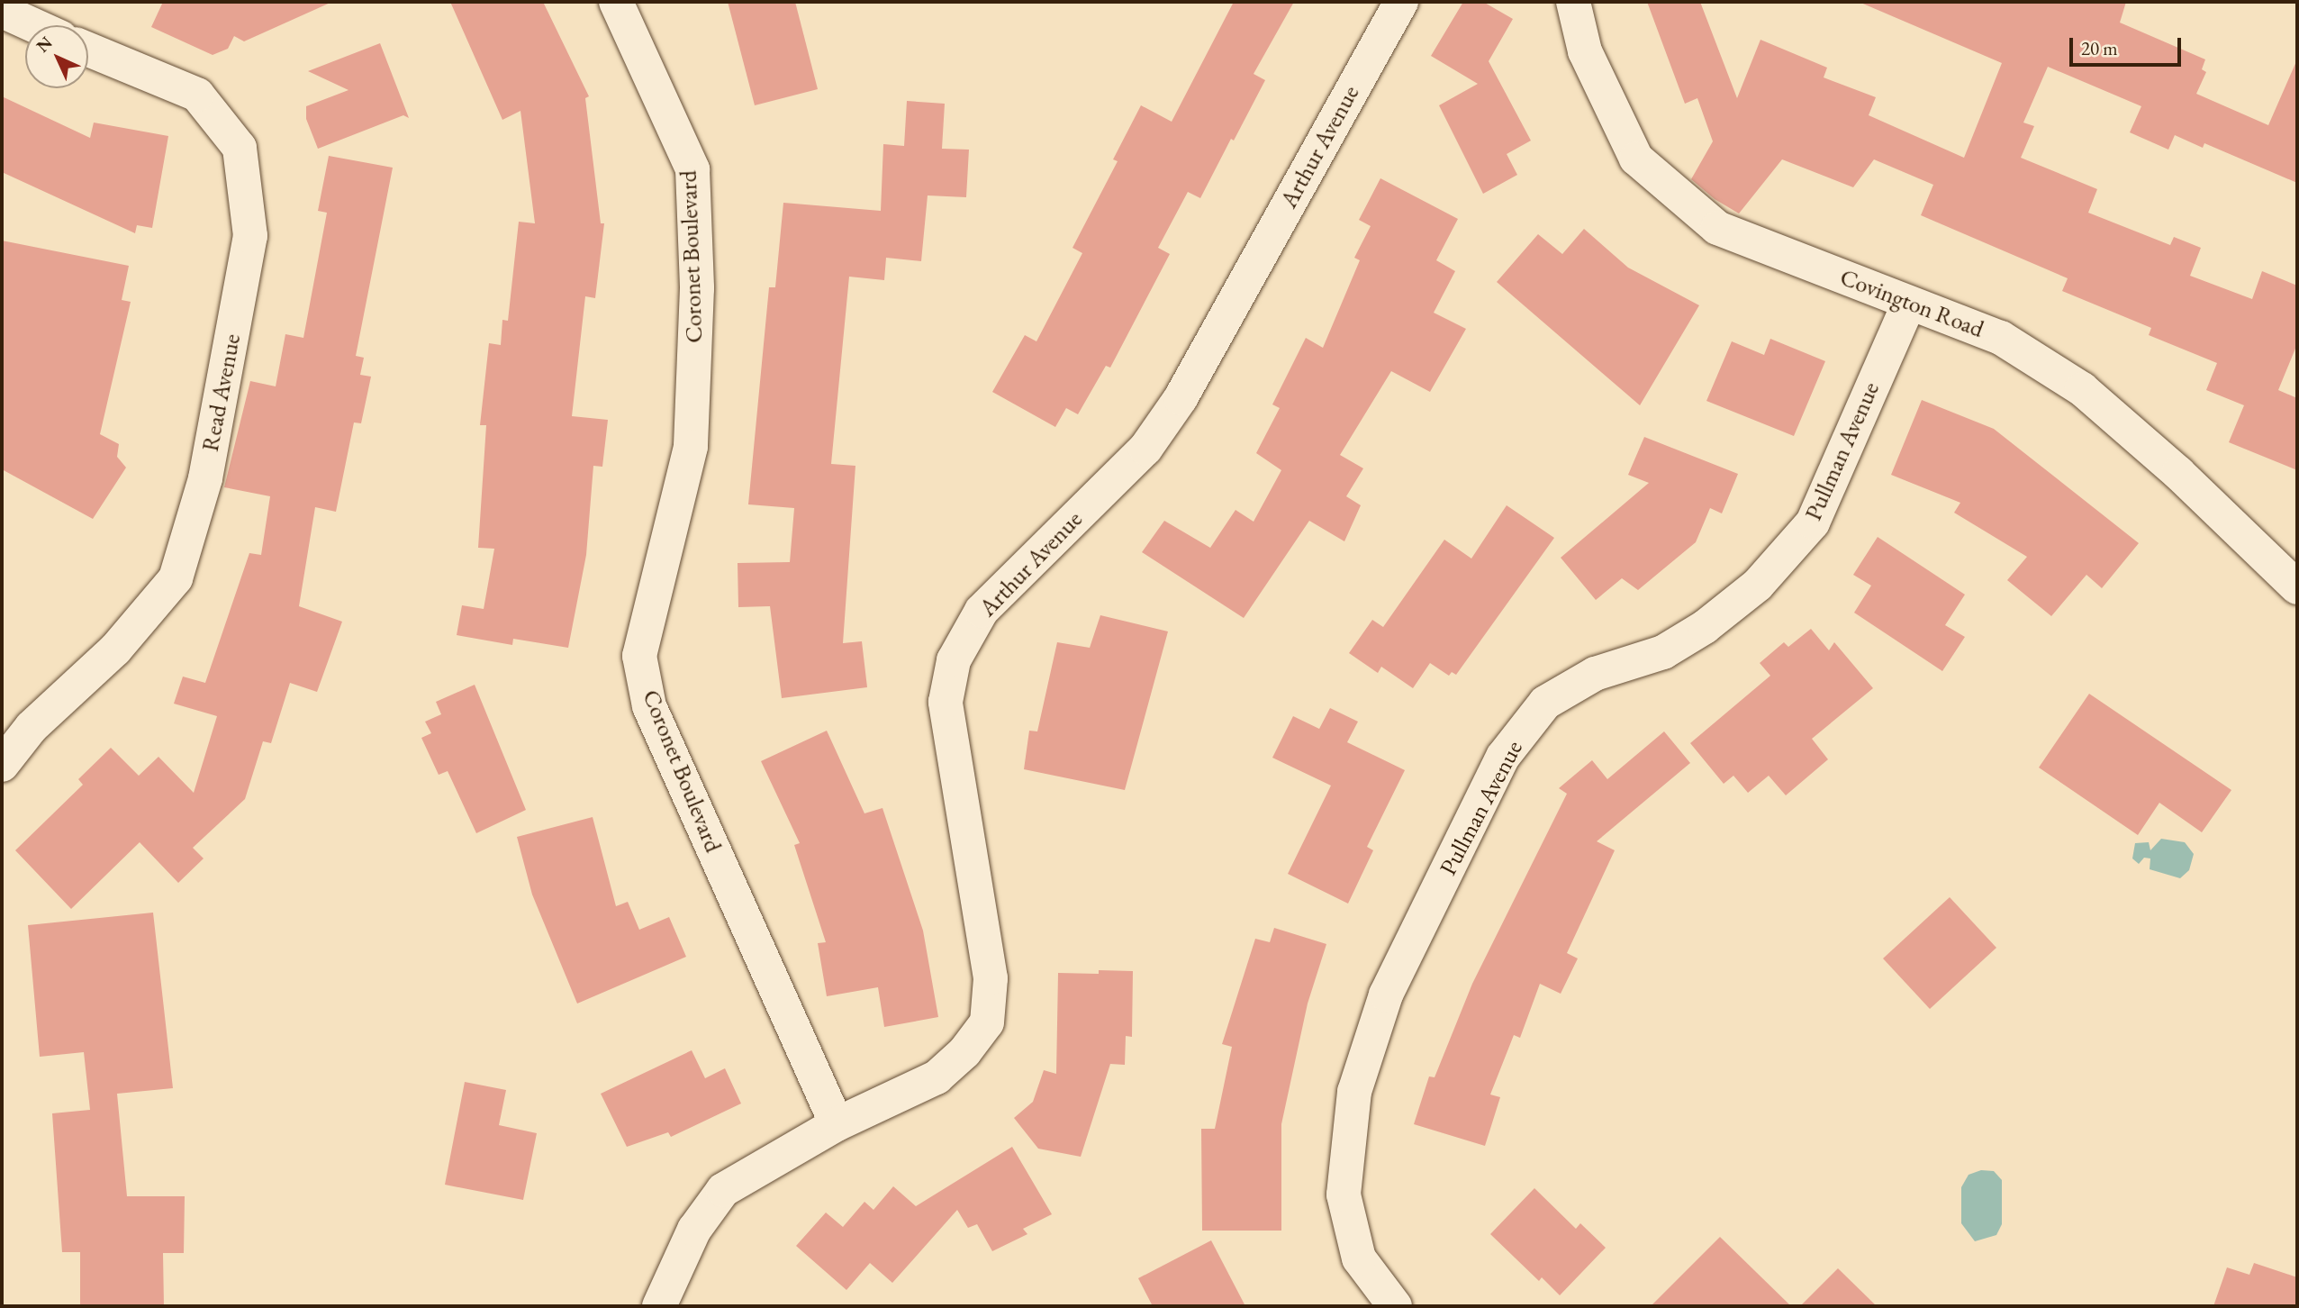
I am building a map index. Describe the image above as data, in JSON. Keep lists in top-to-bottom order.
{
  "streets": {
    "street": [
      "Arthur Avenue",
      "Coronet Boulevard",
      "Covington Road",
      "Read Avenue",
      "Pullman Avenue"
    ]
  },
  "crossings": [
    ["Arthur Avenue", "Coronet Boulevard"],
    ["Covington Road", "Pullman Avenue"]
  ],
  "scale_bar": "20 m",
  "north": "top left"
}
